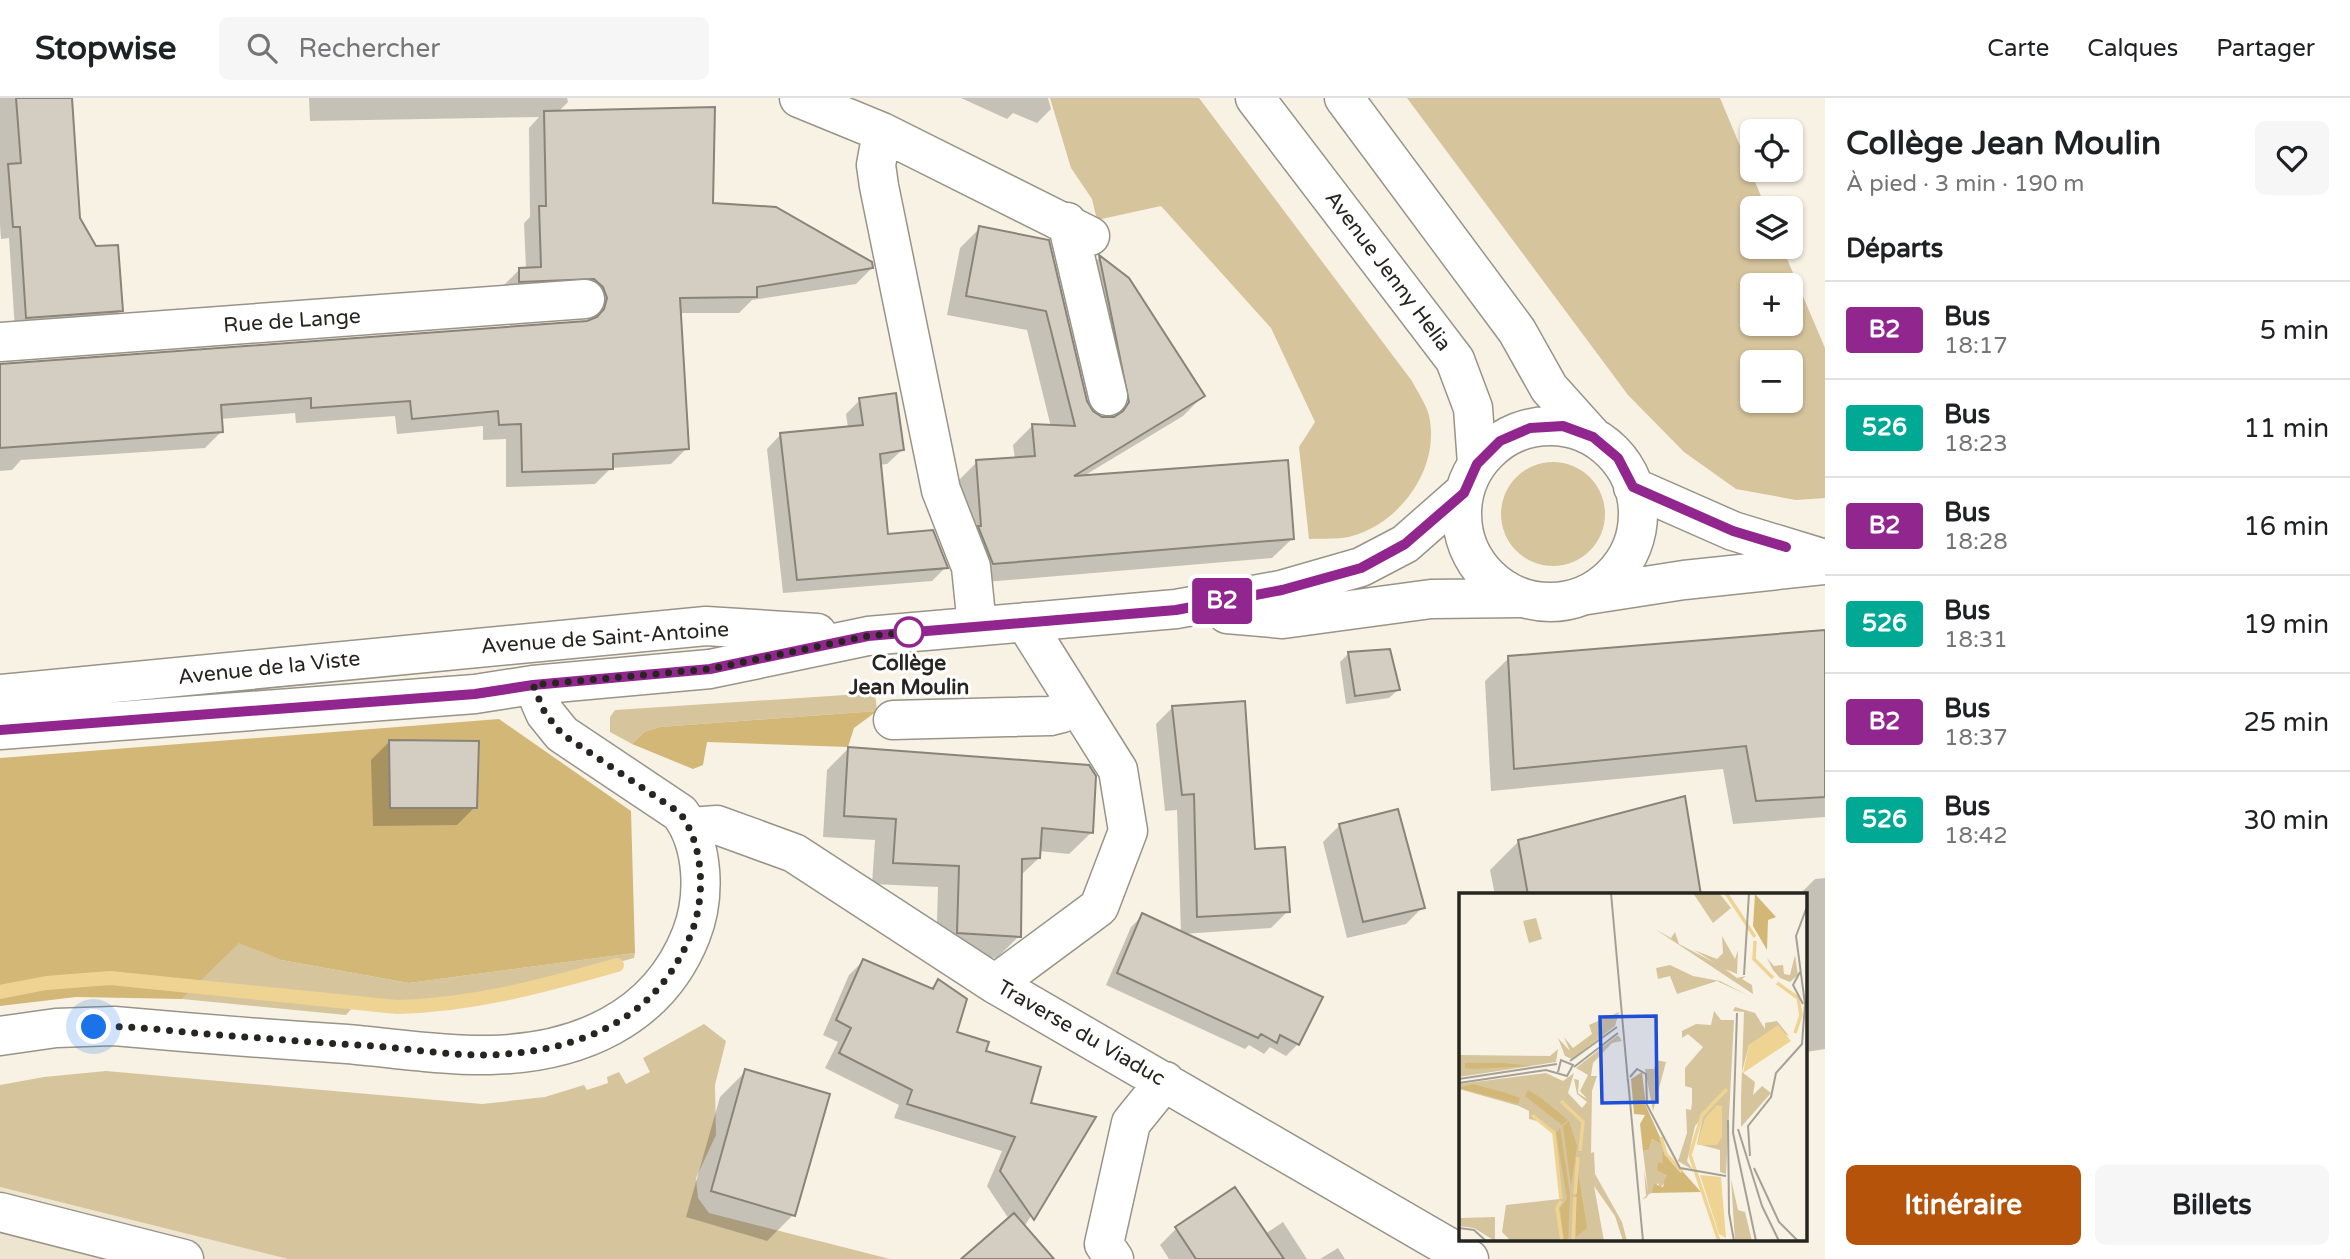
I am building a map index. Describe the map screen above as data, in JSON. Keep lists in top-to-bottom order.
{
  "streets": {
    "street": [
      "Avenue Jenny Helia",
      "Rue de Lange",
      "Avenue de Saint-Antoine",
      "Avenue de la Viste",
      "Traverse du Viaduc"
    ]
  },
  "crossings": [
    ["Avenue Jenny Helia", "Avenue de Saint-Antoine"],
    ["Avenue de Saint-Antoine", "Avenue de la Viste"]
  ],
  "places": ["Collège Jean Moulin"],
  "lines": ["bus line B2"],
  "page": {
    "header": "Stopwise",
    "search": "Rechercher",
    "nav": ["Carte", "Calques", "Partager"],
    "on_map": "B2",
    "heading": [
      ["Collège Jean Moulin", "À pied · 3 min · 190 m"],
      "Départs"
    ],
    "map_buttons": ["+", "−"],
    "list": [
      {
        "mark": "B2",
        "name": "Bus",
        "note": "18:17",
        "value": "5 min"
      },
      {
        "mark": "526",
        "name": "Bus",
        "note": "18:23",
        "value": "11 min"
      },
      {
        "mark": "B2",
        "name": "Bus",
        "note": "18:28",
        "value": "16 min"
      },
      {
        "mark": "526",
        "name": "Bus",
        "note": "18:31",
        "value": "19 min"
      },
      {
        "mark": "B2",
        "name": "Bus",
        "note": "18:37",
        "value": "25 min"
      },
      {
        "mark": "526",
        "name": "Bus",
        "note": "18:42",
        "value": "30 min"
      }
    ],
    "buttons": ["Itinéraire", "Billets"]
  }
}
